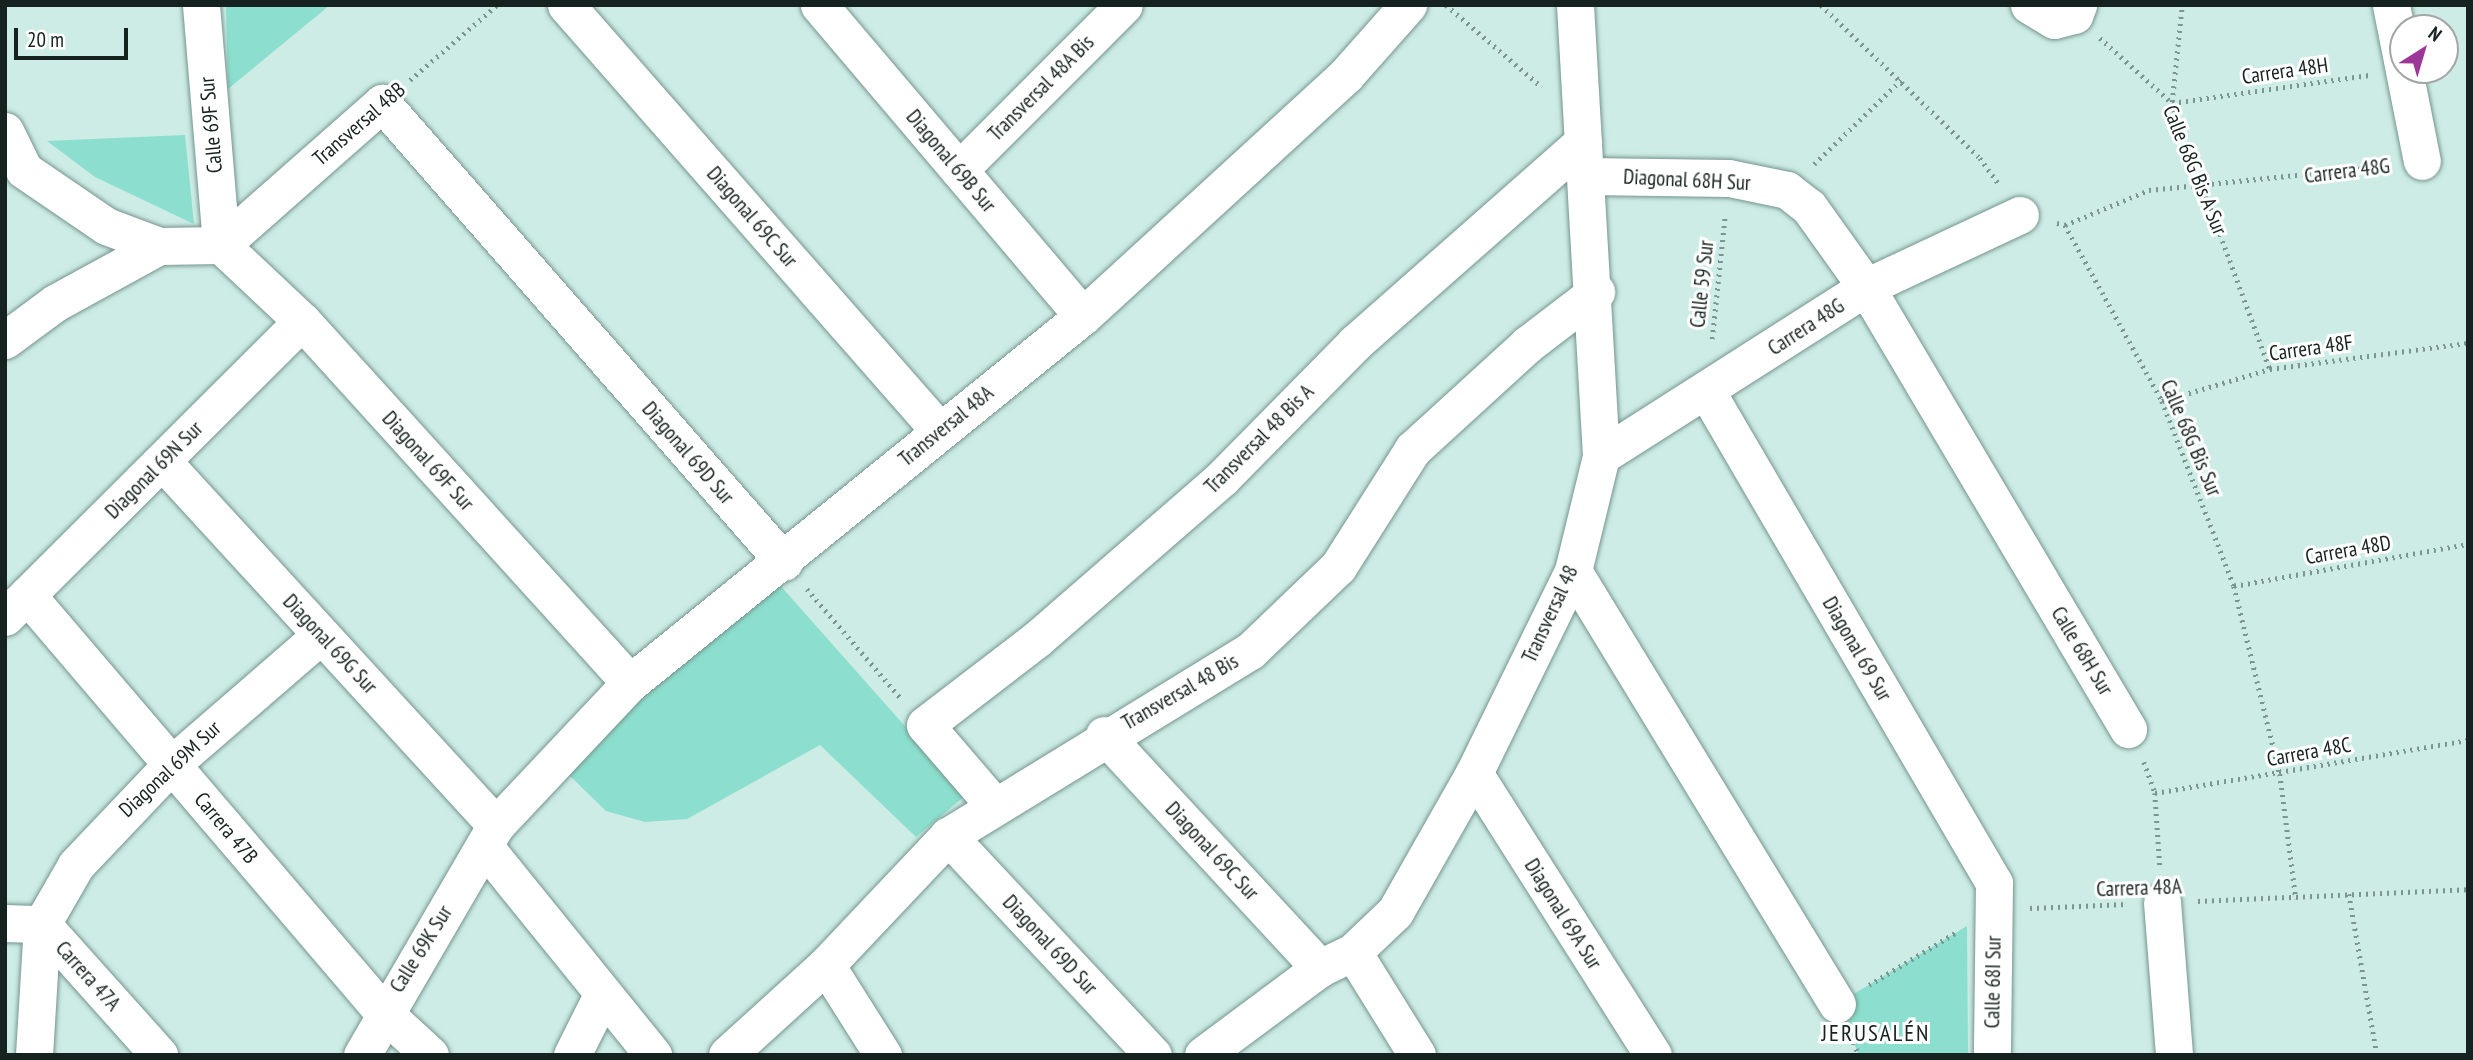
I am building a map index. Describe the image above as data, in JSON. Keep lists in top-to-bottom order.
{
  "streets": {
    "street": [
      "Transversal 48A Bis",
      "Transversal 48B",
      "Calle 69F Sur",
      "Diagonal 69B Sur",
      "Carrera 48G",
      "Diagonal 68H Sur",
      "Diagonal 69C Sur",
      "Transversal 48A",
      "Transversal 48 Bis A",
      "Diagonal 69D Sur",
      "Diagonal 69F Sur",
      "Diagonal 69N Sur",
      "Transversal 48",
      "Diagonal 69G Sur",
      "Diagonal 69 Sur",
      "Calle 68H Sur",
      "Transversal 48 Bis",
      "Diagonal 69M Sur",
      "Carrera 47B",
      "Diagonal 69A Sur",
      "Calle 69K Sur",
      "Carrera 47A",
      "Calle 68I Sur"
    ],
    "path": [
      "Carrera 48H",
      "Calle 68G Bis A Sur",
      "Calle 59 Sur",
      "Carrera 48F",
      "Calle 68G Bis Sur",
      "Carrera 48D",
      "Carrera 48C",
      "Carrera 48A"
    ]
  },
  "crossings": [
    ["Carrera 48H", "Calle 68G Bis A Sur"],
    ["Transversal 48A Bis", "Diagonal 69B Sur"],
    ["Transversal 48B", "Calle 69F Sur"],
    ["Transversal 48B", "Diagonal 69D Sur"],
    ["Transversal 48B", "Diagonal 69F Sur"],
    ["Calle 69F Sur", "Diagonal 69F Sur"],
    ["Diagonal 69B Sur", "Transversal 48A"],
    ["Calle 68G Bis A Sur", "Carrera 48G"],
    ["Calle 68G Bis A Sur", "Carrera 48F"],
    ["Carrera 48G", "Diagonal 68H Sur"],
    ["Carrera 48G", "Calle 59 Sur"],
    ["Carrera 48G", "Calle 68G Bis Sur"],
    ["Carrera 48G", "Transversal 48"],
    ["Carrera 48G", "Diagonal 69 Sur"],
    ["Carrera 48G", "Calle 68H Sur"],
    ["Diagonal 68H Sur", "Calle 59 Sur"],
    ["Diagonal 68H Sur", "Transversal 48 Bis A"],
    ["Diagonal 68H Sur", "Transversal 48"],
    ["Diagonal 68H Sur", "Calle 68H Sur"],
    ["Diagonal 69C Sur", "Transversal 48A"],
    ["Diagonal 69C Sur", "Transversal 48"],
    ["Diagonal 69C Sur", "Transversal 48 Bis"],
    ["Calle 59 Sur", "Diagonal 69 Sur"],
    ["Carrera 48F", "Calle 68G Bis Sur"],
    ["Transversal 48A", "Diagonal 69D Sur"],
    ["Transversal 48A", "Diagonal 69F Sur"],
    ["Transversal 48A", "Diagonal 69G Sur"],
    ["Transversal 48A", "Calle 69K Sur"],
    ["Calle 68G Bis Sur", "Carrera 48D"],
    ["Calle 68G Bis Sur", "Carrera 48C"],
    ["Calle 68G Bis Sur", "Carrera 48A"],
    ["Transversal 48 Bis A", "Transversal 48"],
    ["Diagonal 69D Sur", "Transversal 48 Bis"],
    ["Diagonal 69F Sur", "Diagonal 69N Sur"],
    ["Diagonal 69N Sur", "Diagonal 69G Sur"],
    ["Diagonal 69N Sur", "Carrera 47B"],
    ["Transversal 48", "Transversal 48 Bis"],
    ["Transversal 48", "Diagonal 69A Sur"],
    ["Diagonal 69G Sur", "Diagonal 69M Sur"],
    ["Diagonal 69G Sur", "Calle 69K Sur"],
    ["Diagonal 69 Sur", "Carrera 48A"],
    ["Diagonal 69 Sur", "Calle 68I Sur"],
    ["Diagonal 69M Sur", "Carrera 47B"],
    ["Diagonal 69M Sur", "Carrera 47A"],
    ["Carrera 47B", "Calle 69K Sur"],
    ["Carrera 48A", "Calle 68I Sur"]
  ],
  "districts": ["JERUSALÉN"],
  "scale_bar": "20 m",
  "north": "top right"
}
